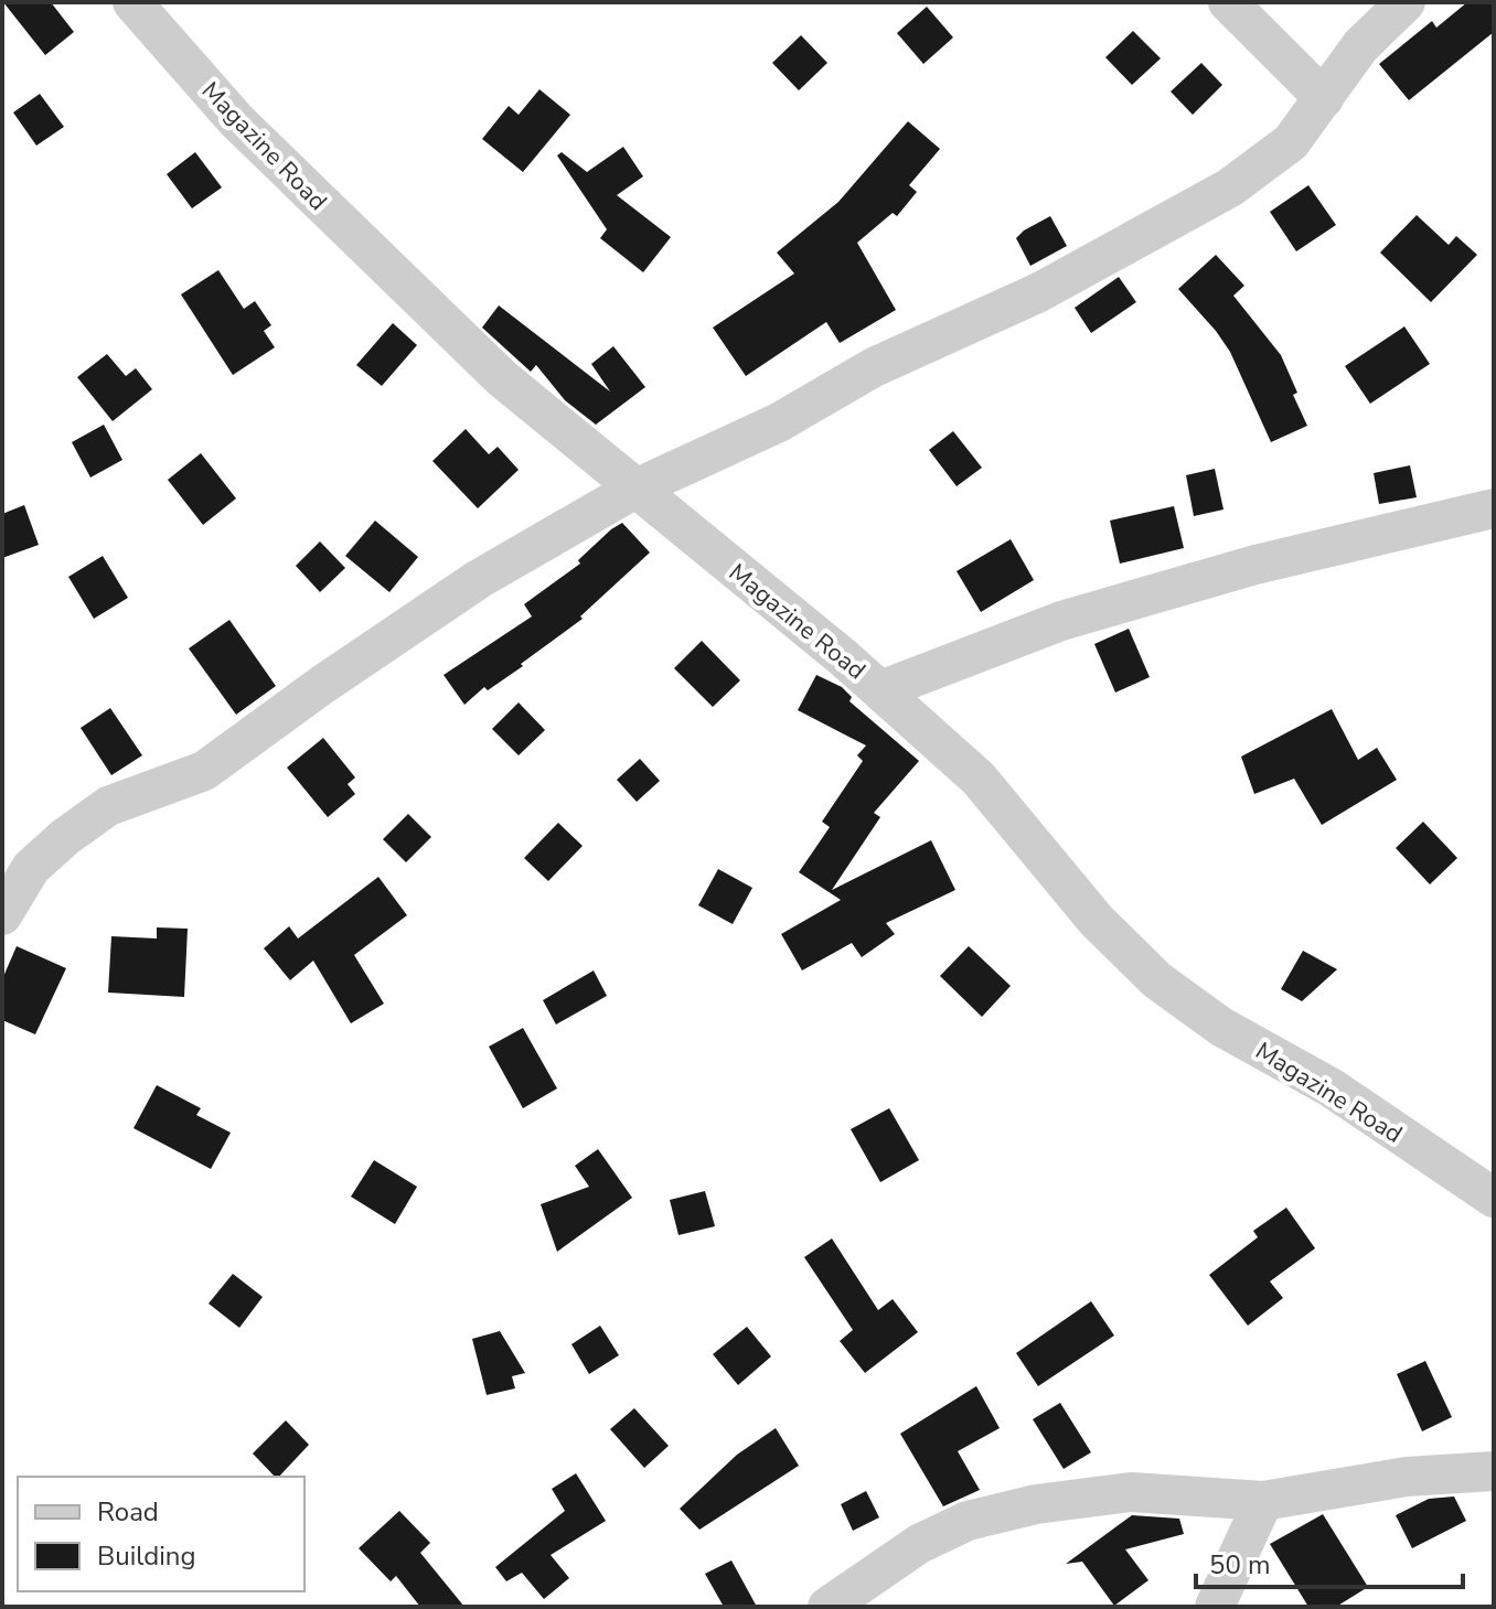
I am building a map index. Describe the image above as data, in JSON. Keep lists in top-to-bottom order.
{
  "streets": {
    "street": ["Magazine Road"]
  },
  "legend": ["Road", "Building"],
  "scale_bar": "50 m"
}
